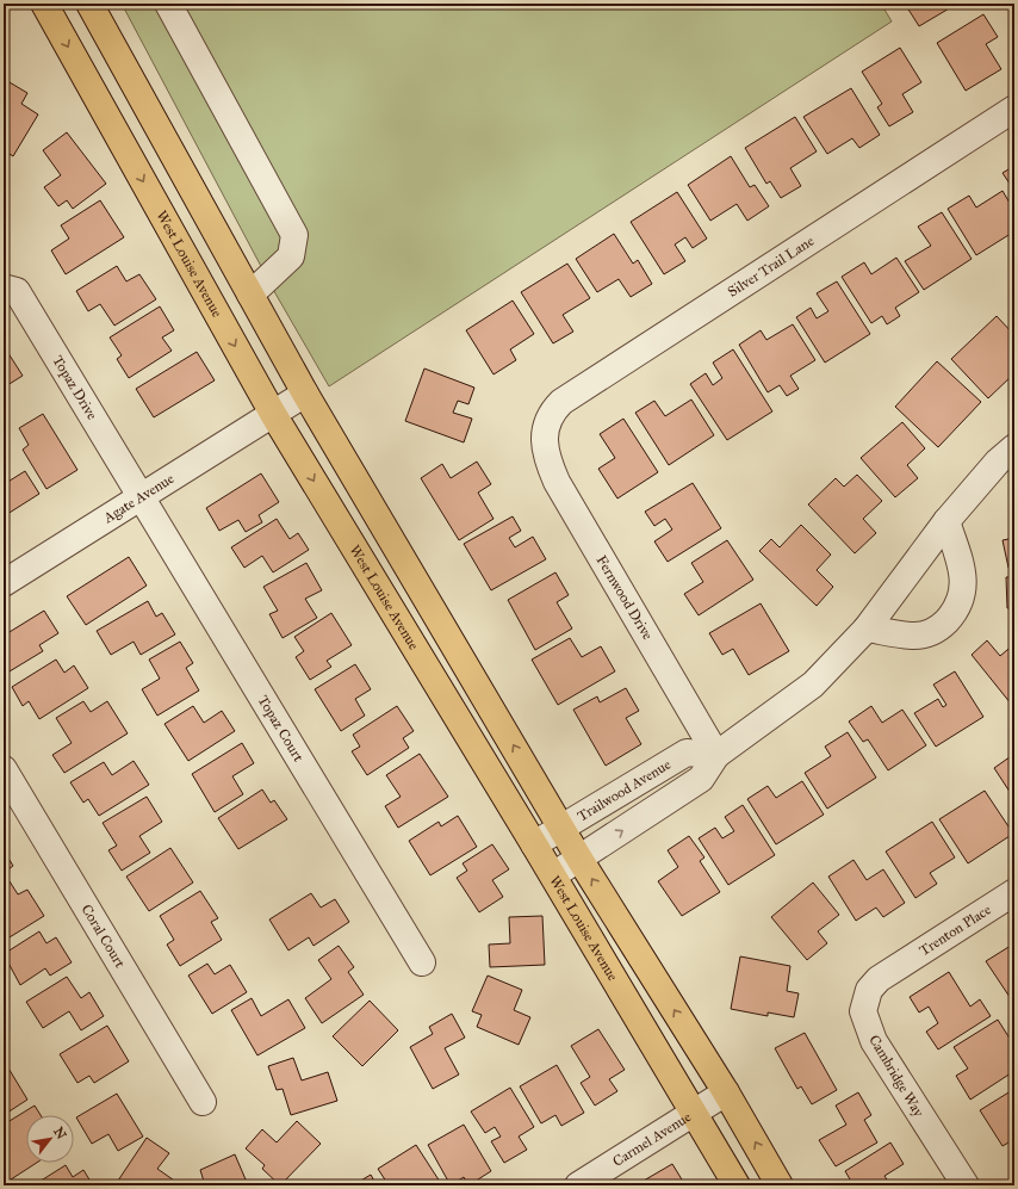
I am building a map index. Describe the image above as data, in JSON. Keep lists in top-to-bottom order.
{
  "streets": {
    "main road": ["West Louise Avenue"],
    "street": [
      "Silver Trail Lane",
      "Topaz Drive",
      "Agate Avenue",
      "Fernwood Drive",
      "Topaz Court",
      "Trailwood Avenue",
      "Trenton Place",
      "Coral Court",
      "Cambridge Way",
      "Carmel Avenue"
    ]
  },
  "crossings": [
    ["West Louise Avenue", "Agate Avenue"],
    ["West Louise Avenue", "Trailwood Avenue"],
    ["West Louise Avenue", "Carmel Avenue"],
    ["Silver Trail Lane", "Fernwood Drive"],
    ["Topaz Drive", "Agate Avenue"],
    ["Topaz Drive", "Topaz Court"],
    ["Agate Avenue", "Topaz Court"],
    ["Fernwood Drive", "Trailwood Avenue"],
    ["Trenton Place", "Cambridge Way"]
  ],
  "north": "top right"
}
